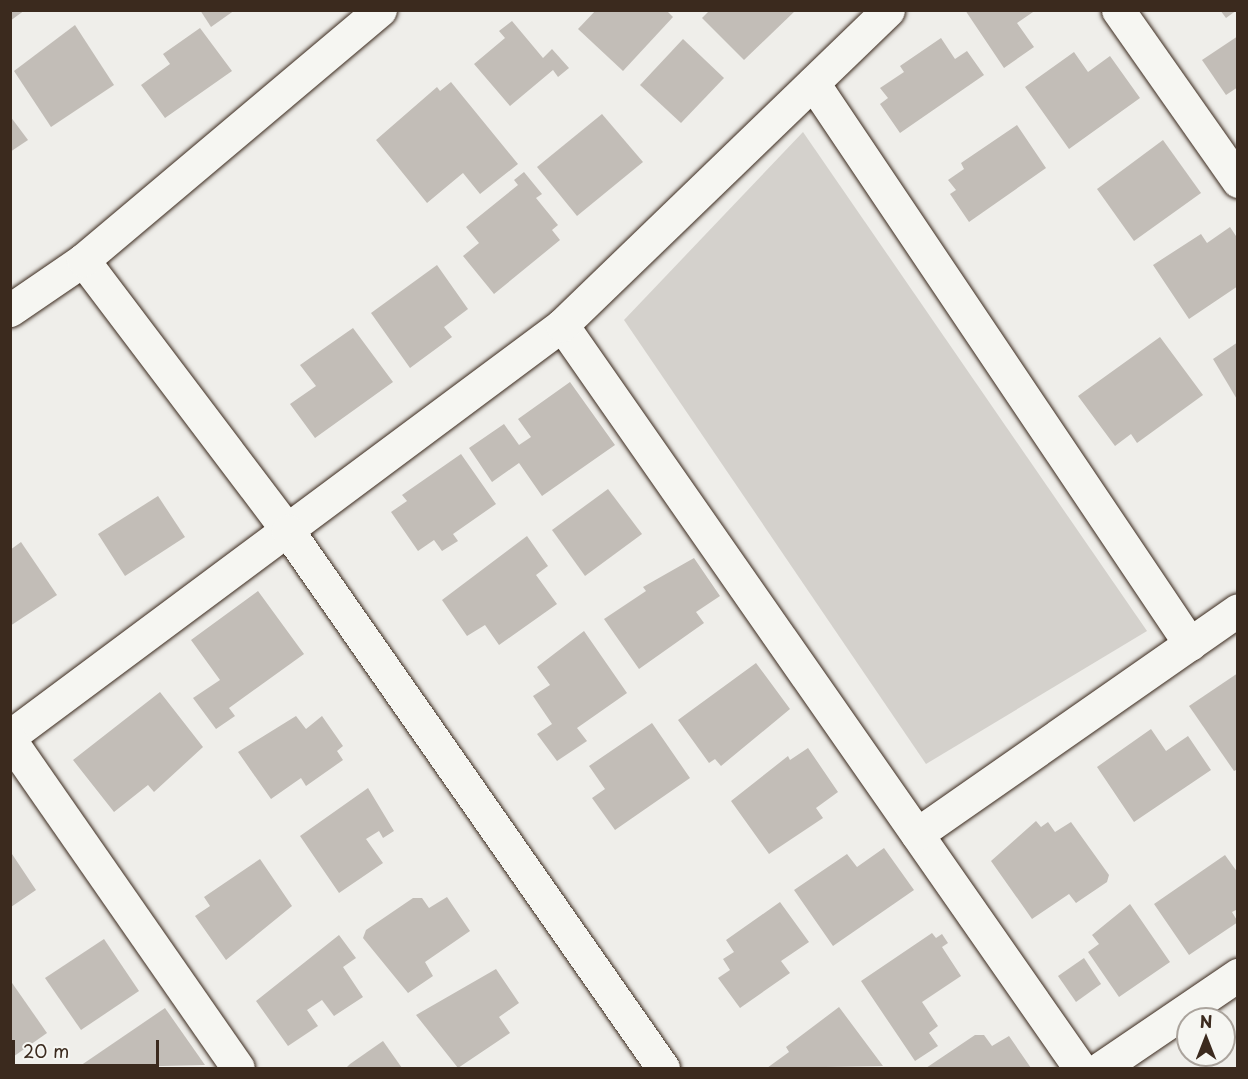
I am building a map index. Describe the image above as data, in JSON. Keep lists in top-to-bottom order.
{
  "scale_bar": "20 m",
  "north": "top"
}
